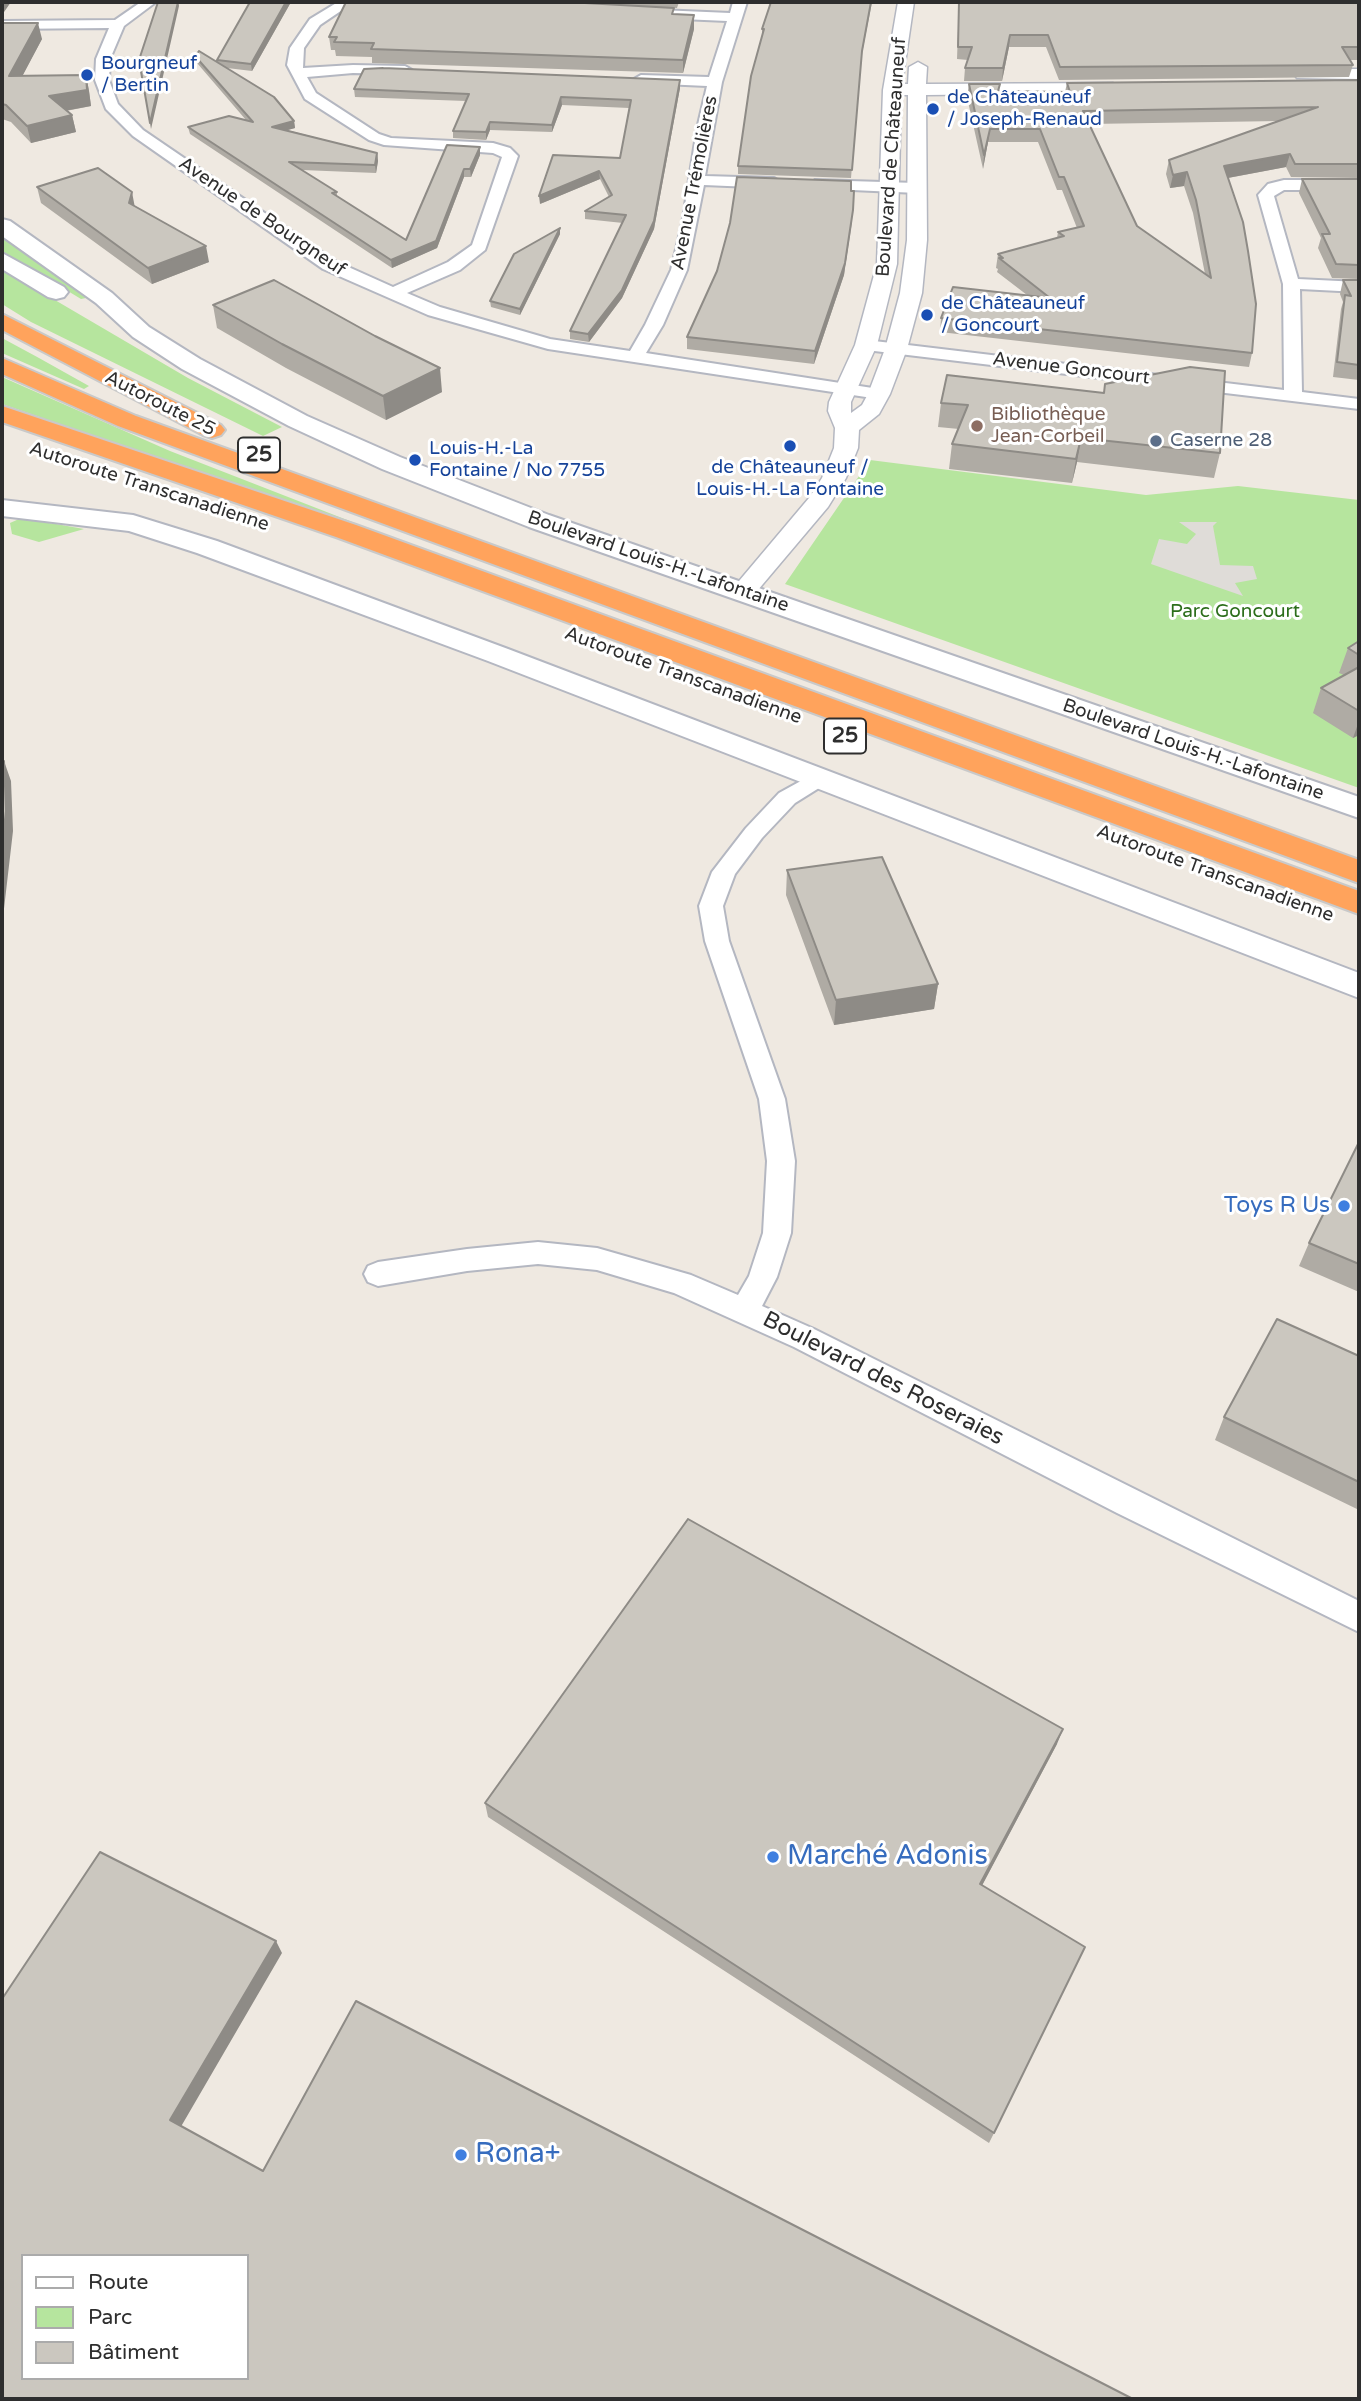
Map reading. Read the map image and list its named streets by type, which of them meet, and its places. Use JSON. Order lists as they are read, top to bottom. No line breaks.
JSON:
{"streets":{"highway":["Autoroute 25","25","Autoroute Transcanadienne"],"main road":["Boulevard Louis-H.-Lafontaine"],"street":["Boulevard de Châteauneuf","Avenue Trémolières","Avenue de Bourgneuf","Avenue Goncourt","Boulevard des Roseraies"]},"crossings":[["Boulevard de Châteauneuf","Avenue de Bourgneuf"],["Boulevard de Châteauneuf","Avenue Goncourt"],["Boulevard de Châteauneuf","Boulevard Louis-H.-Lafontaine"],["Avenue Trémolières","Avenue de Bourgneuf"],["Autoroute 25","25"]],"parks":["Parc Goncourt"],"places":["Bourgneuf / Bertin","de Châteauneuf / Joseph-Renaud","de Châteauneuf / Goncourt","Bibliothèque Jean-Corbeil","Caserne 28","de Châteauneuf / Louis-H.-La Fontaine","Louis-H.-La Fontaine / No 7755","Toys R Us","Marché Adonis","Rona+"],"legend":["Route","Parc","Bâtiment"]}
